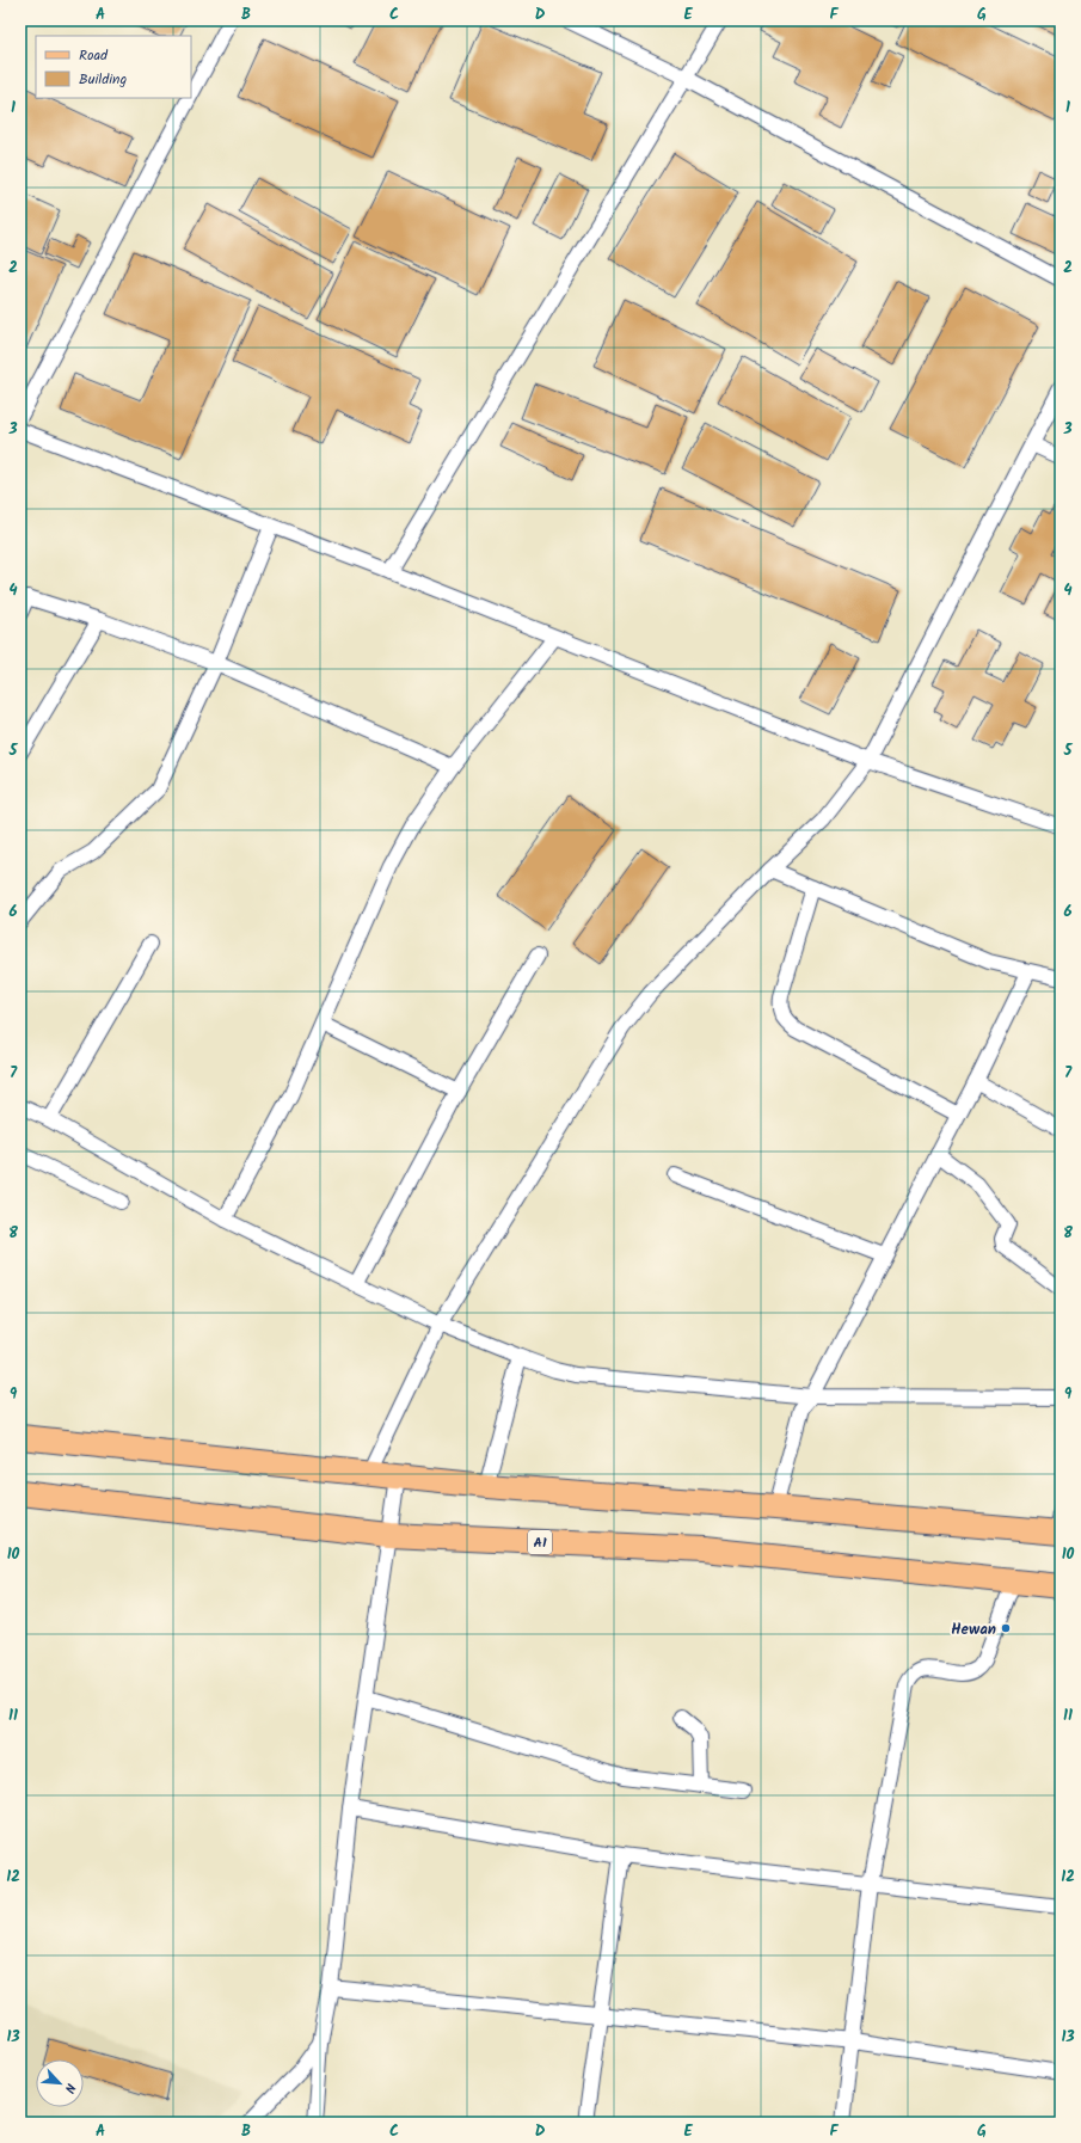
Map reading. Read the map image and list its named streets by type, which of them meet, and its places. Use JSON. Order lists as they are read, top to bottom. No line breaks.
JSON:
{"streets":{"main road":["A1"]},"places":["Hewan"],"legend":["Road","Building"],"north":"bottom right","grid":{"columns":["A","B","C","D","E","F","G"],"rows":["1","2","3","4","5","6","7","8","9","10","11","12","13"]}}
